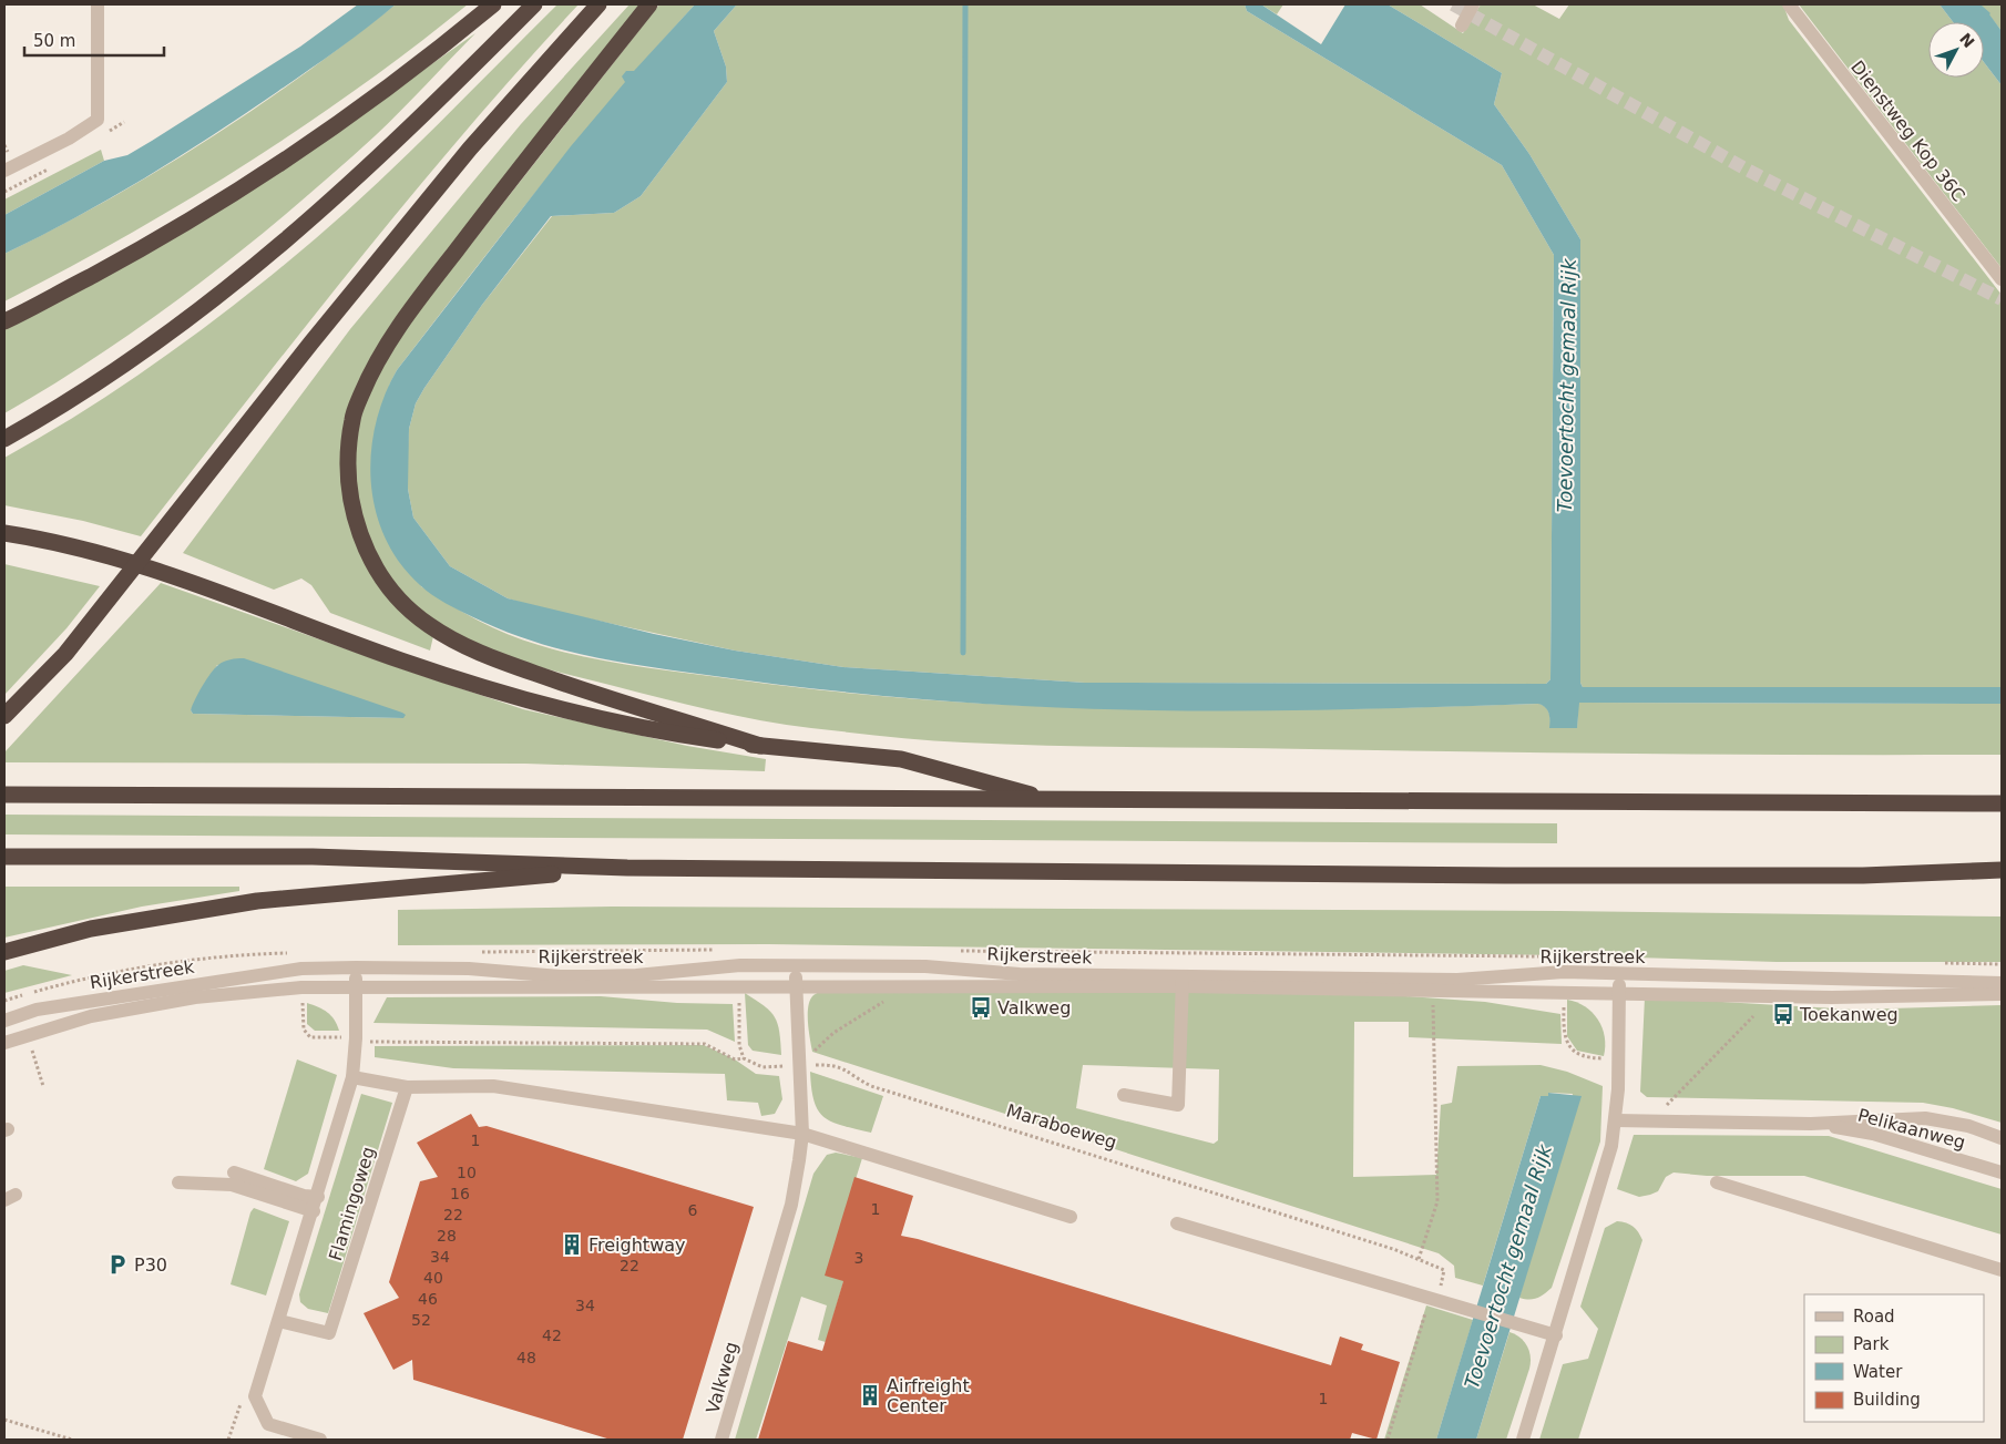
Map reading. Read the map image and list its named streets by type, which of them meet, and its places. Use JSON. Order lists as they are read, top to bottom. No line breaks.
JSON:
{"streets":{"street":["Dienstweg Kop 36C","Rijkerstreek","Pelikaanweg","Flamingoweg","Valkweg"],"path":["Maraboeweg"]},"crossings":[["Rijkerstreek","Flamingoweg"],["Rijkerstreek","Valkweg"],["Maraboeweg","Flamingoweg"],["Maraboeweg","Valkweg"]],"water":["Toevoertocht gemaal Rijk"],"places":{"bus stop":["Valkweg","Toekanweg"],"building":["Freightway","Airfreight Center"],"parking":["P30"]},"house_numbers":["1","10","16","1","6","22","28","34","3","22","40","46","34","52","42","48","1"],"legend":["Road","Park","Water","Building"],"scale_bar":"50 m","north":"top right"}
